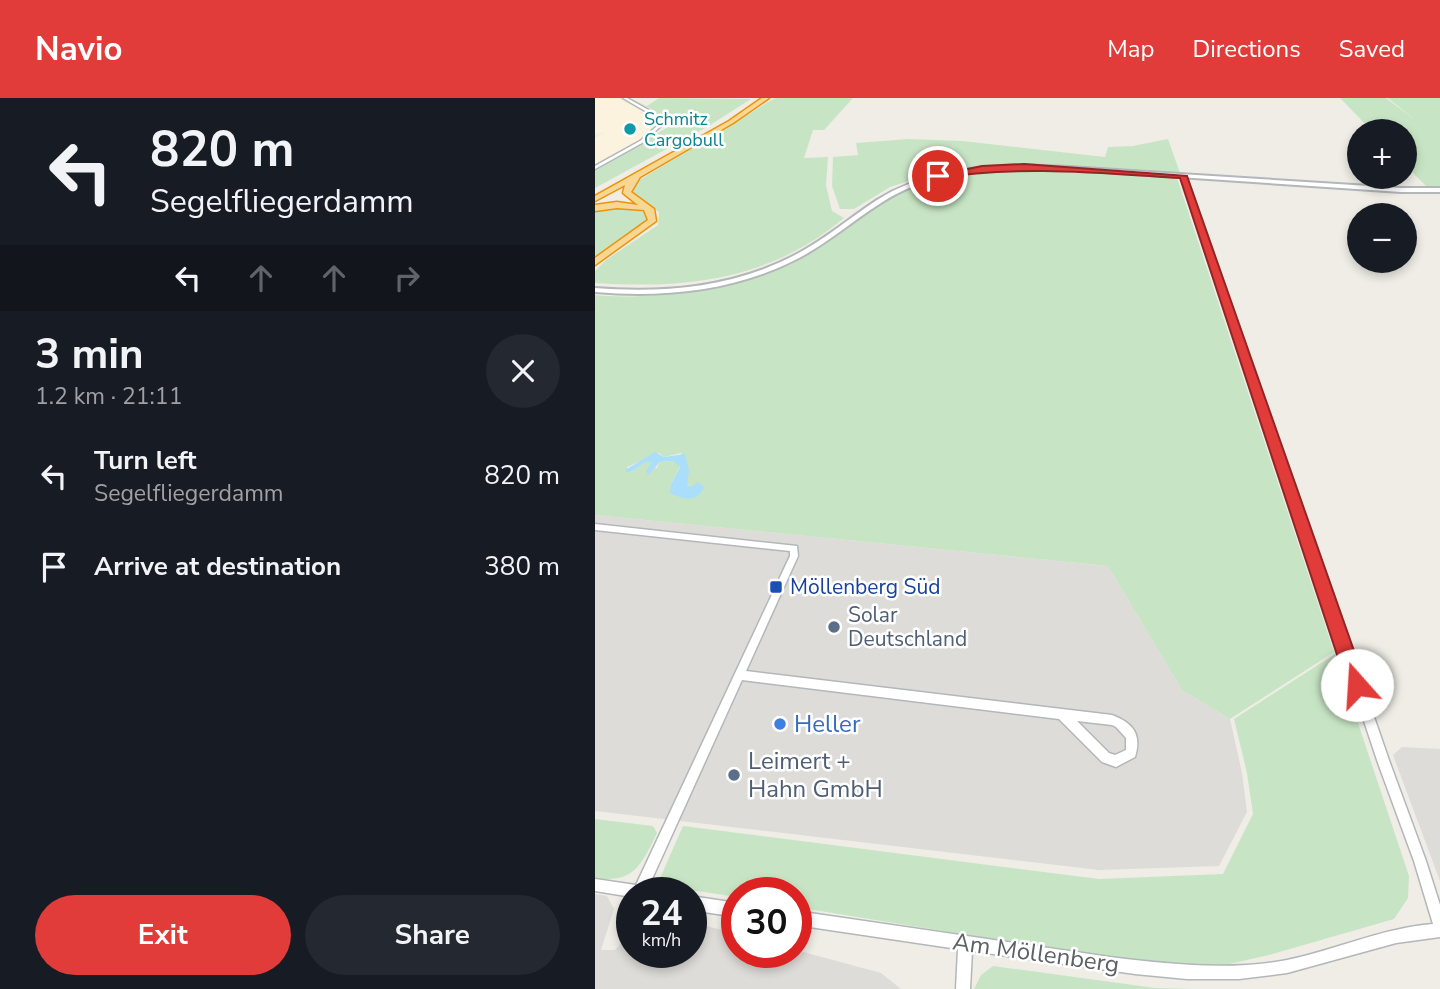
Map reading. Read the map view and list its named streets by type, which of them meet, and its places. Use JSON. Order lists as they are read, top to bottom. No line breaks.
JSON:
{"streets":{"street":["Am Möllenberg"]},"places":{"other":["Schmitz Cargobull","Solar Deutschland","Heller","Leimert + Hahn GmbH"],"transit":["Möllenberg Süd"]},"page":{"header":"Navio","nav":["Map","Directions","Saved"],"turn":["820 m","Segelfliegerdamm"],"map_buttons":["+","−"],"heading":["3 min","1.2 km · 21:11"],"list":[{"name":"Turn left","note":"Segelfliegerdamm","value":"820 m"},{"name":"Arrive at destination","value":"380 m"}],"speed":"24 km/h","limit":"30","buttons":["Exit","Share"]}}
